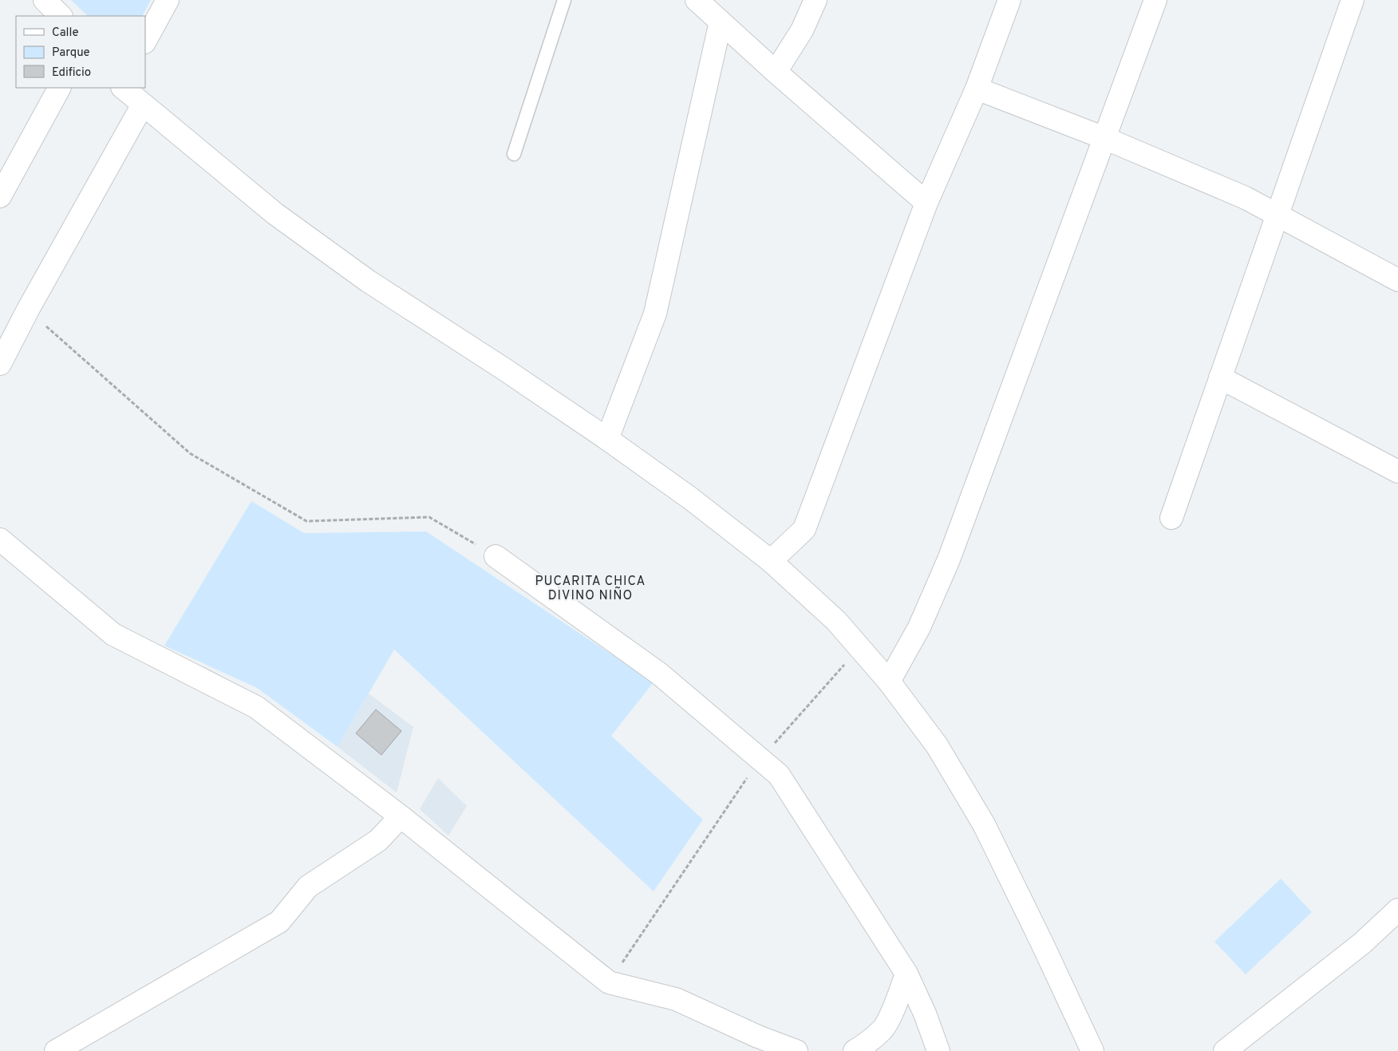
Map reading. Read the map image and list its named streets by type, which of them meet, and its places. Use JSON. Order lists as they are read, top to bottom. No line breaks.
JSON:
{"districts":["PUCARITA CHICA DIVINO NIÑO"],"legend":["Calle","Parque","Edificio"]}
